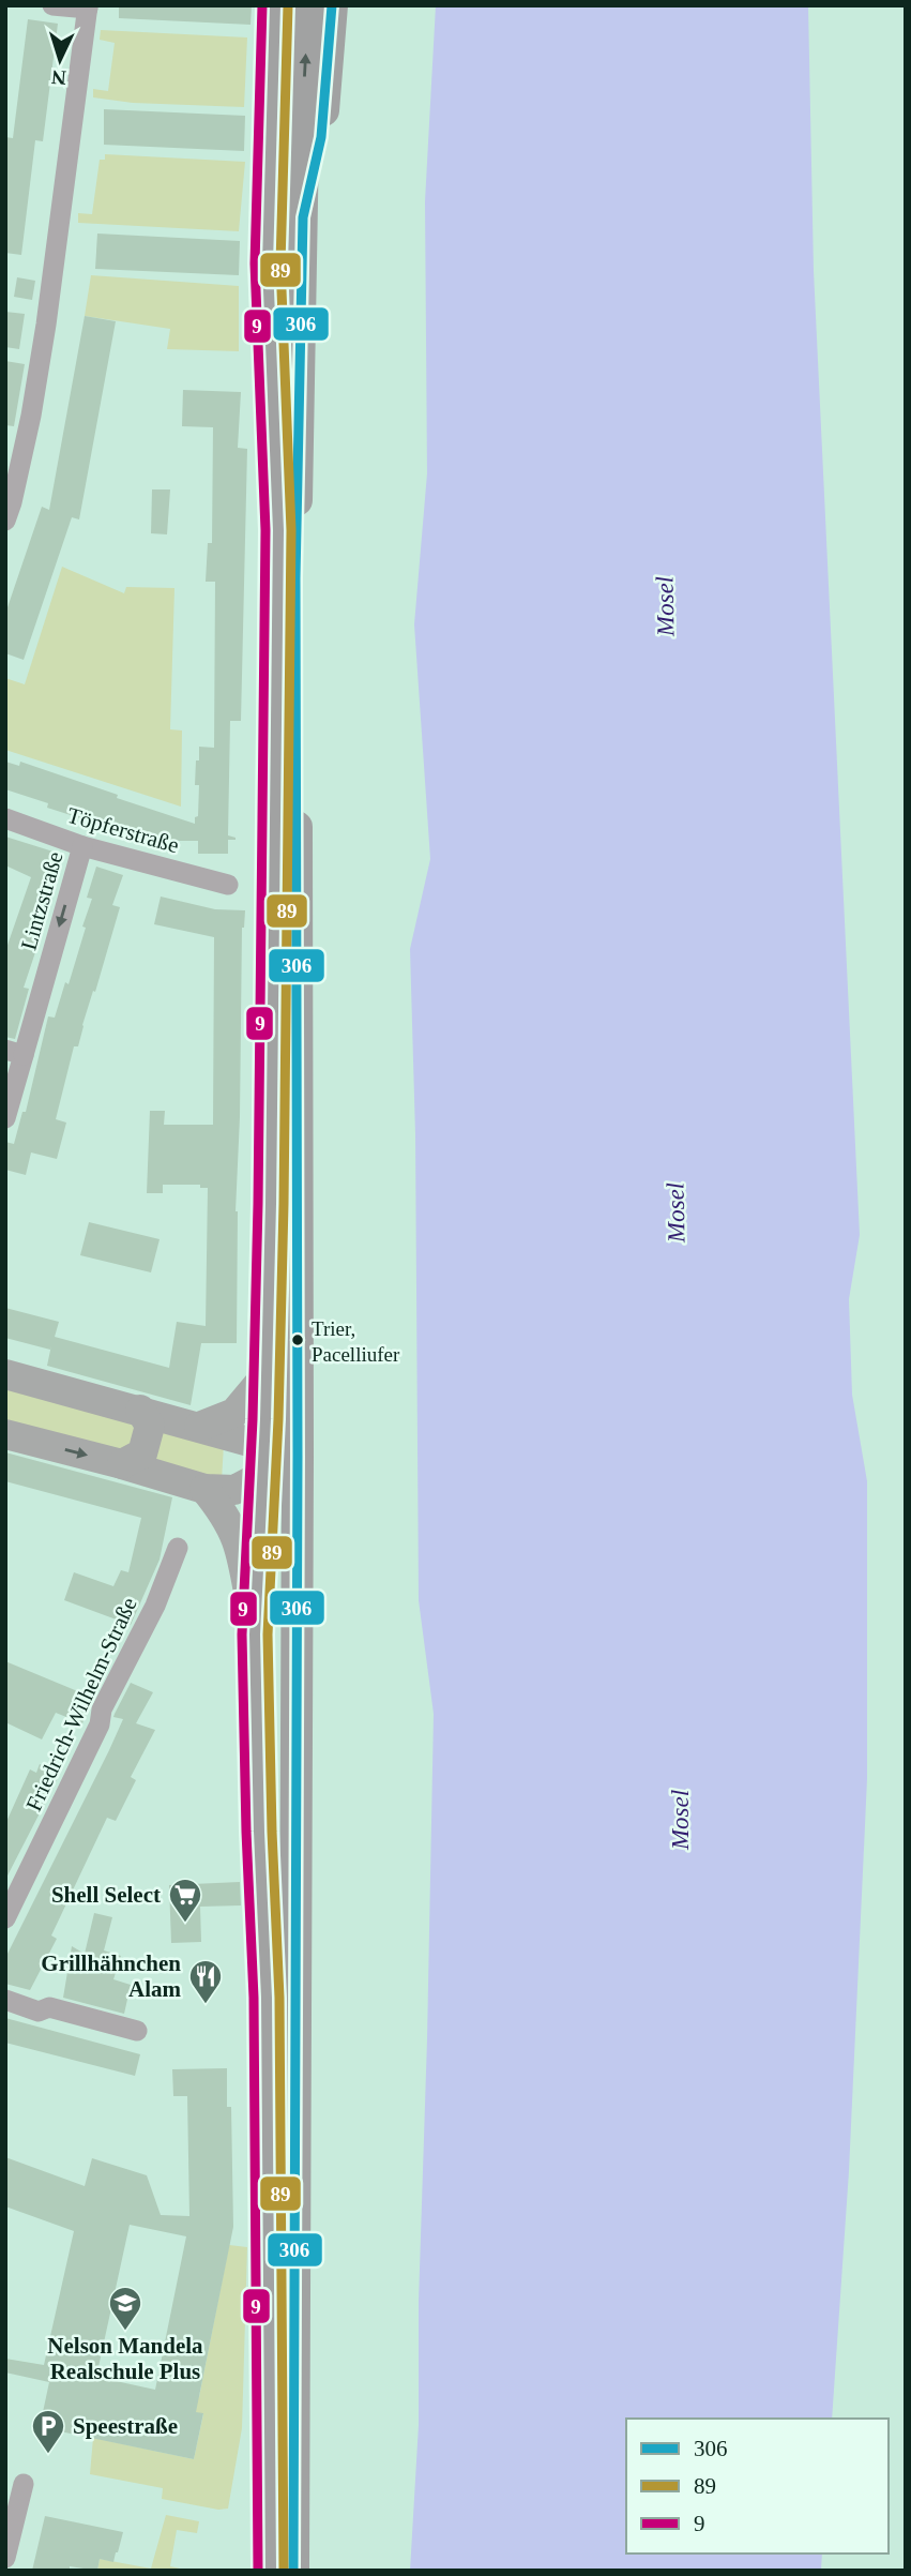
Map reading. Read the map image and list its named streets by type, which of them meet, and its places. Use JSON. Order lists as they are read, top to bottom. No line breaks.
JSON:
{"streets":{"street":["Töpferstraße","Lintzstraße","Friedrich-Wilhelm-Straße"]},"crossings":[["Töpferstraße","Lintzstraße"]],"one_way":["Lintzstraße"],"water":["Mosel"],"places":{"other":["Trier, Pacelliufer"],"supermarket":["Shell Select"],"restaurant":["Grillhähnchen Alam"],"school or university":["Nelson Mandela Realschule Plus"],"parking":["Speestraße"]},"lines":["transit line 306","transit line 89","transit line 9"],"legend":["306","89","9"],"north":"bottom"}
